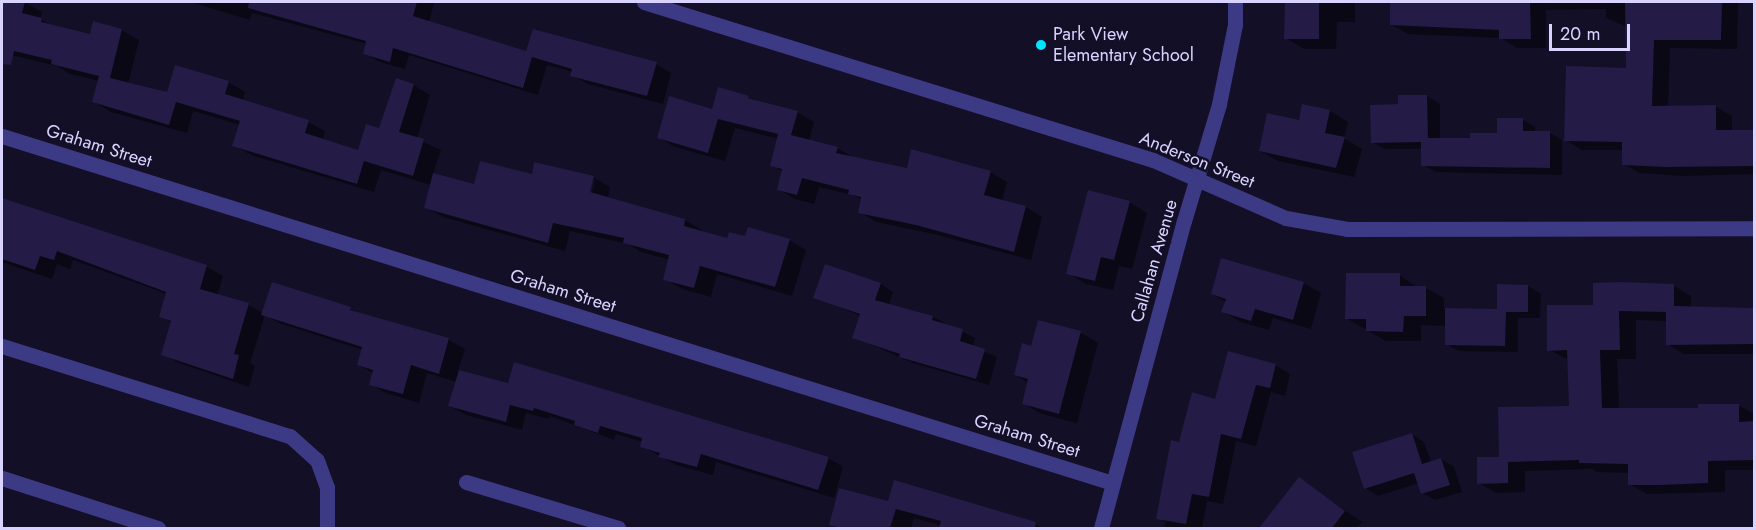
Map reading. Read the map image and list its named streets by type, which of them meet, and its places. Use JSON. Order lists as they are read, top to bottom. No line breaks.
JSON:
{"streets":{"street":["Graham Street","Anderson Street","Callahan Avenue"]},"crossings":[["Graham Street","Callahan Avenue"],["Anderson Street","Callahan Avenue"]],"places":["Park View Elementary School"],"scale_bar":"20 m"}
